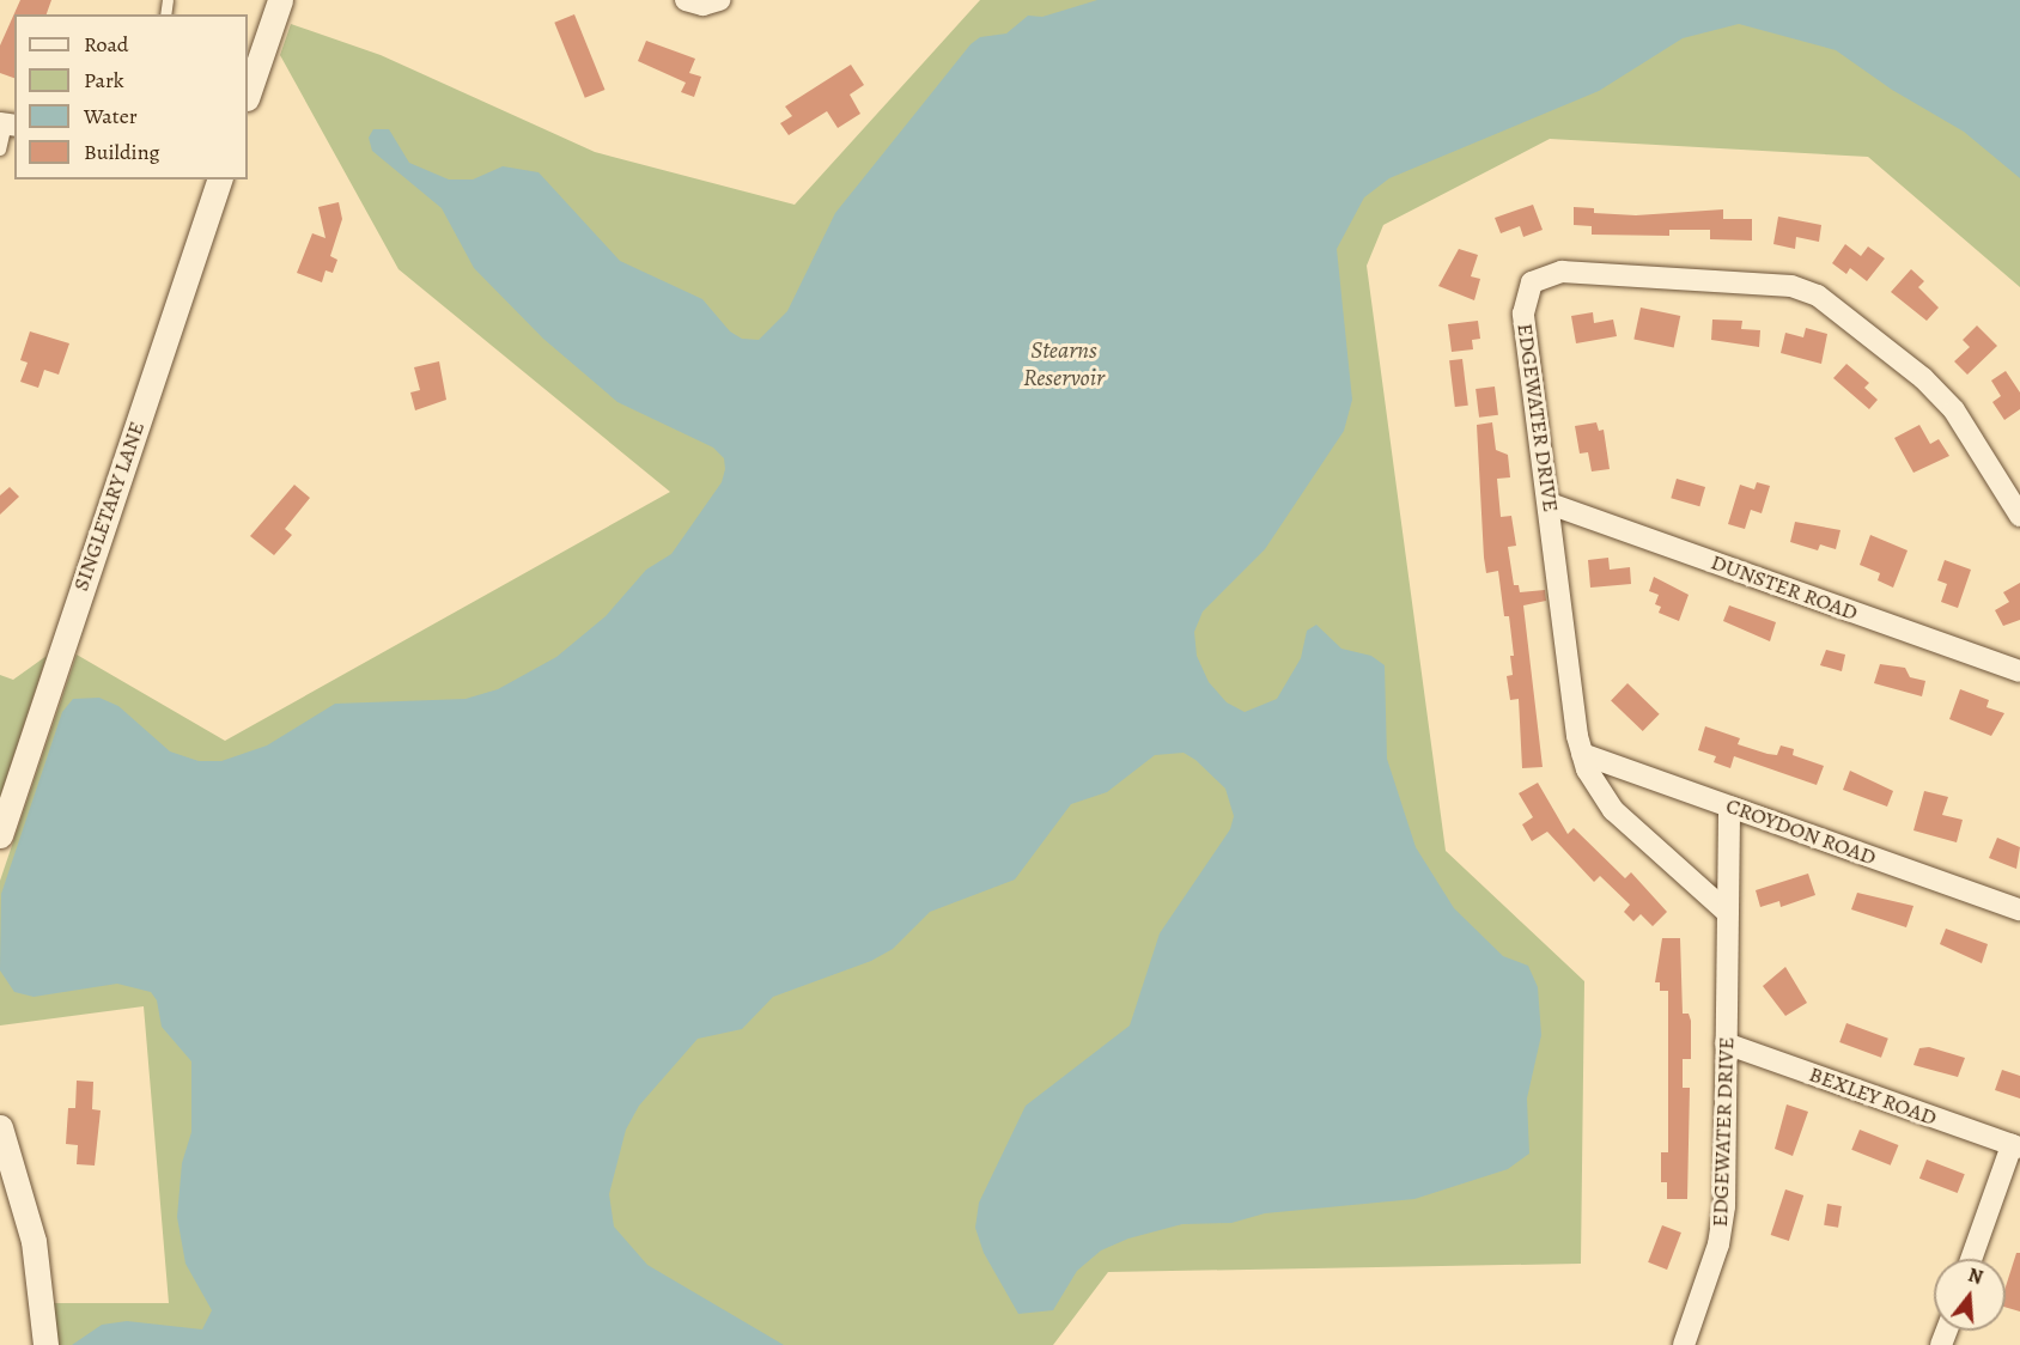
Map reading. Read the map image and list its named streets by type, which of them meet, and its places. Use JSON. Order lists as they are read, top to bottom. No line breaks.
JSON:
{"streets":{"street":["EDGEWATER DRIVE","SINGLETARY LANE","DUNSTER ROAD","CROYDON ROAD","BEXLEY ROAD"]},"crossings":[["EDGEWATER DRIVE","DUNSTER ROAD"],["EDGEWATER DRIVE","CROYDON ROAD"],["EDGEWATER DRIVE","BEXLEY ROAD"]],"water":["Stearns Reservoir"],"legend":["Road","Park","Water","Building"],"north":"top"}
